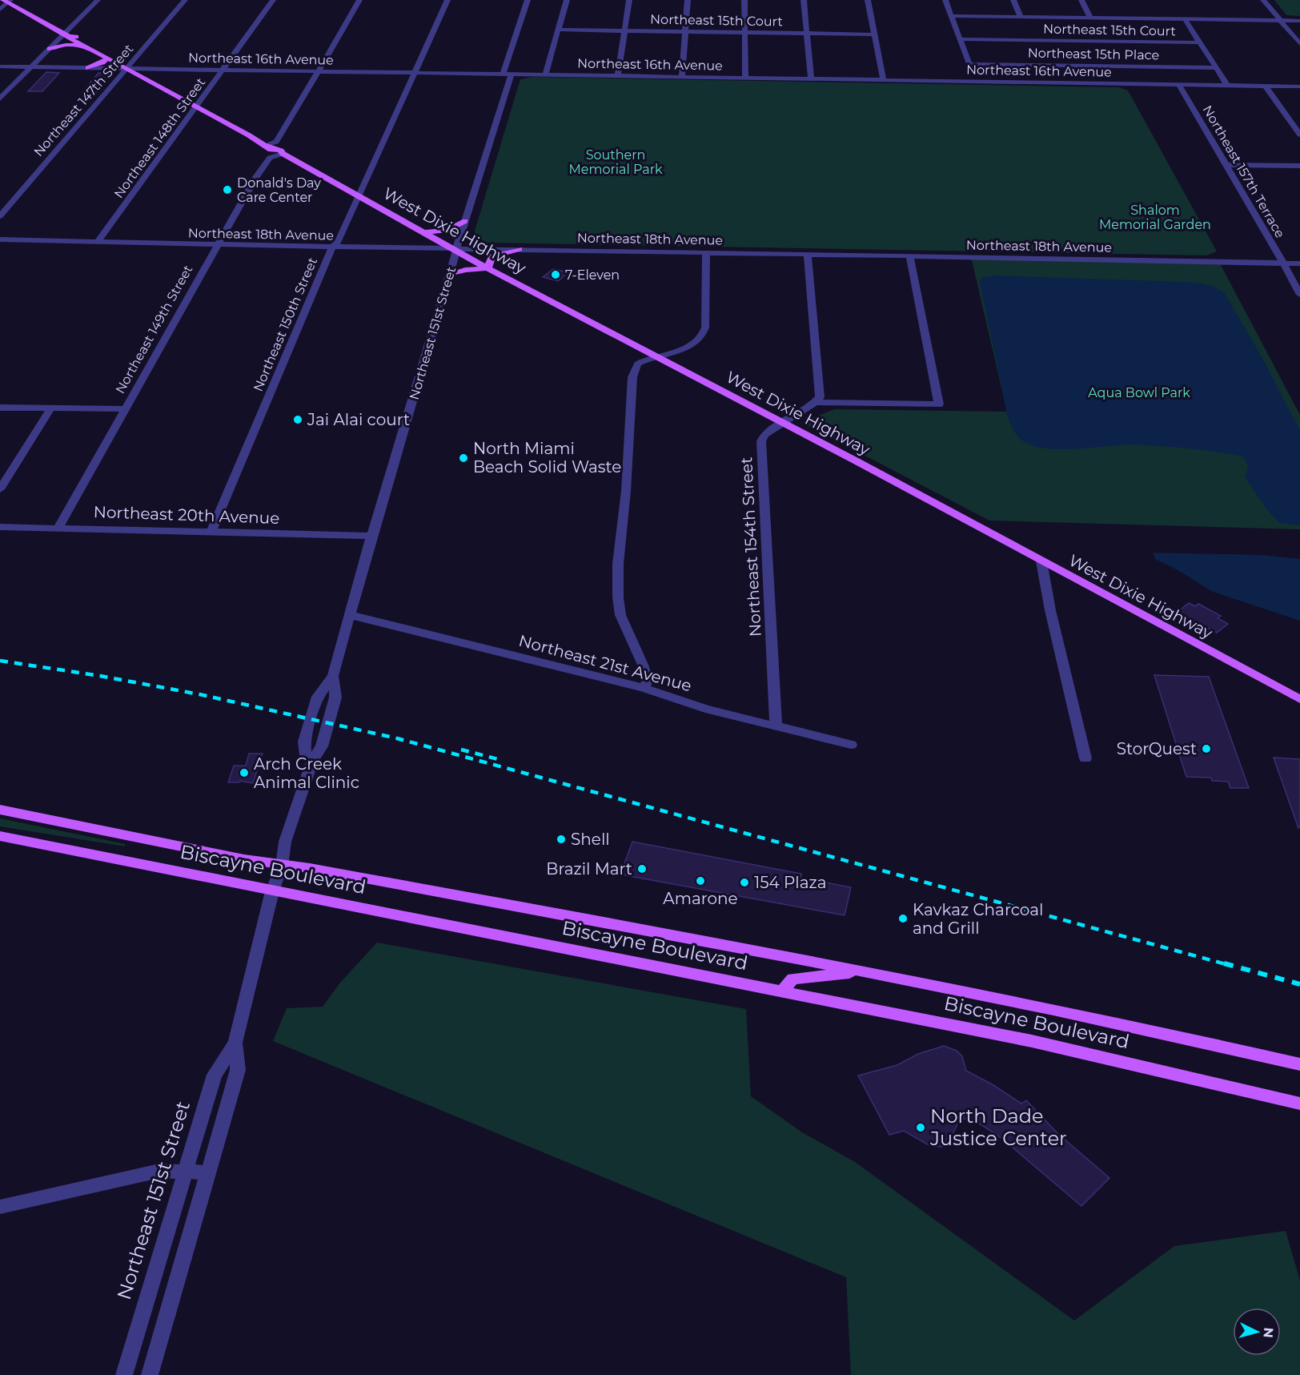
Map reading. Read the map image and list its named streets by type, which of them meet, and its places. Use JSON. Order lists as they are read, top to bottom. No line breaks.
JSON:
{"streets":{"main road":["West Dixie Highway","Biscayne Boulevard"],"street":["Northeast 15th Court","Northeast 15th Place","Northeast 16th Avenue","Northeast 147th Street","Northeast 148th Street","Northeast 157th Terrace","Northeast 18th Avenue","Northeast 150th Street","Northeast 149th Street","Northeast 151st Street","Northeast 20th Avenue","Northeast 154th Street","Northeast 21st Avenue"]},"crossings":[["Northeast 15th Court","Northeast 15th Place"],["Northeast 16th Avenue","Northeast 147th Street"],["Northeast 16th Avenue","Northeast 148th Street"],["Northeast 16th Avenue","Northeast 157th Terrace"],["Northeast 16th Avenue","West Dixie Highway"],["Northeast 16th Avenue","Northeast 150th Street"],["Northeast 16th Avenue","Northeast 151st Street"],["Northeast 147th Street","West Dixie Highway"],["Northeast 148th Street","West Dixie Highway"],["Northeast 148th Street","Northeast 18th Avenue"],["Northeast 157th Terrace","Northeast 18th Avenue"],["West Dixie Highway","Northeast 18th Avenue"],["West Dixie Highway","Northeast 150th Street"],["West Dixie Highway","Northeast 149th Street"],["West Dixie Highway","Northeast 151st Street"],["West Dixie Highway","Northeast 154th Street"],["Northeast 18th Avenue","Northeast 150th Street"],["Northeast 18th Avenue","Northeast 149th Street"],["Northeast 18th Avenue","Northeast 151st Street"],["Northeast 150th Street","Northeast 20th Avenue"],["Northeast 149th Street","Northeast 20th Avenue"],["Northeast 151st Street","Northeast 20th Avenue"],["Northeast 151st Street","Northeast 21st Avenue"],["Northeast 151st Street","Biscayne Boulevard"],["Northeast 154th Street","Northeast 21st Avenue"]],"parks":["Southern Memorial Park","Shalom Memorial Garden","Aqua Bowl Park"],"places":["Donald's Day Care Center","7-Eleven","Jai Alai court","North Miami Beach Solid Waste","StorQuest","Arch Creek Animal Clinic","Shell","Brazil Mart","Amarone","154 Plaza","Kavkaz Charcoal and Grill","North Dade Justice Center"],"north":"right"}
